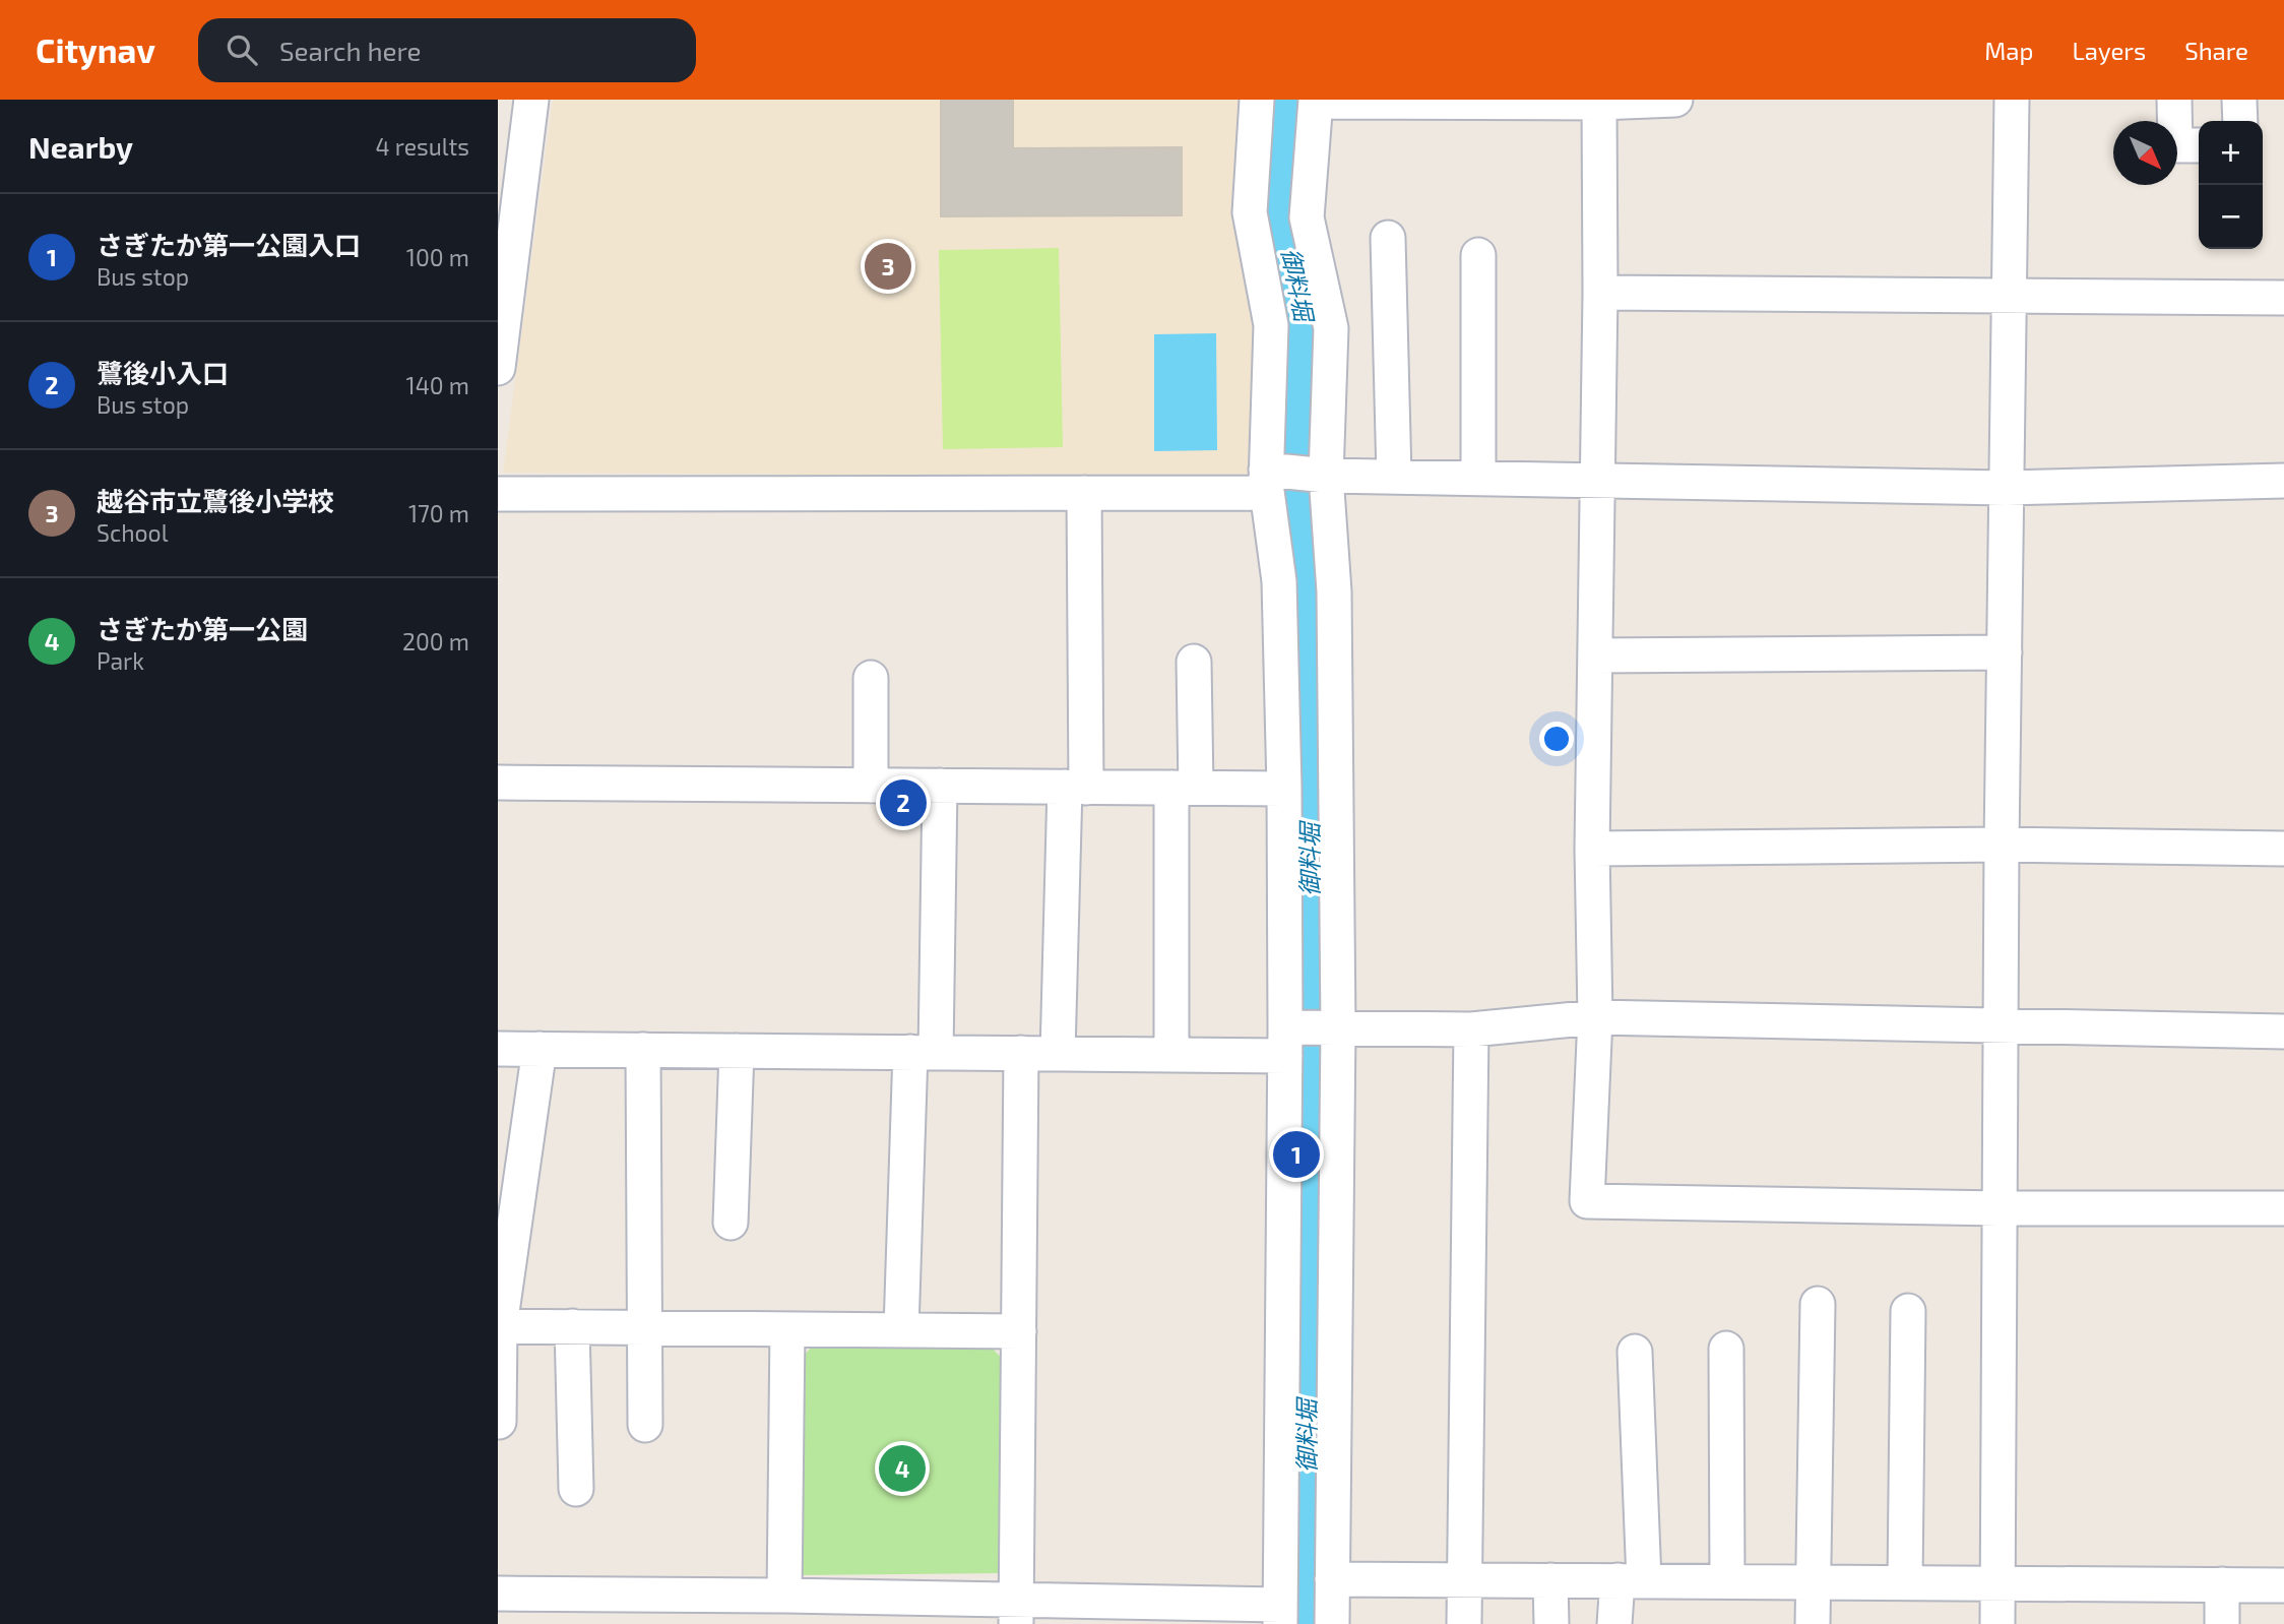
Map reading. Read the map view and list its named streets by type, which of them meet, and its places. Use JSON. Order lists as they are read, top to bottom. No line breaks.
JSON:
{"water":["御料堀"],"north":"bottom right","page":{"header":"Citynav","search":"Search here","nav":["Map","Layers","Share"],"heading":["Nearby","4 results"],"map_buttons":["+","−"],"list":[{"mark":"1","name":"さぎたか第一公園入口","note":"Bus stop","value":"100 m"},{"mark":"2","name":"鷺後小入口","note":"Bus stop","value":"140 m"},{"mark":"3","name":"越谷市立鷺後小学校","note":"School","value":"170 m"},{"mark":"4","name":"さぎたか第一公園","note":"Park","value":"200 m"}],"pins":["3","2","1","4"]}}
